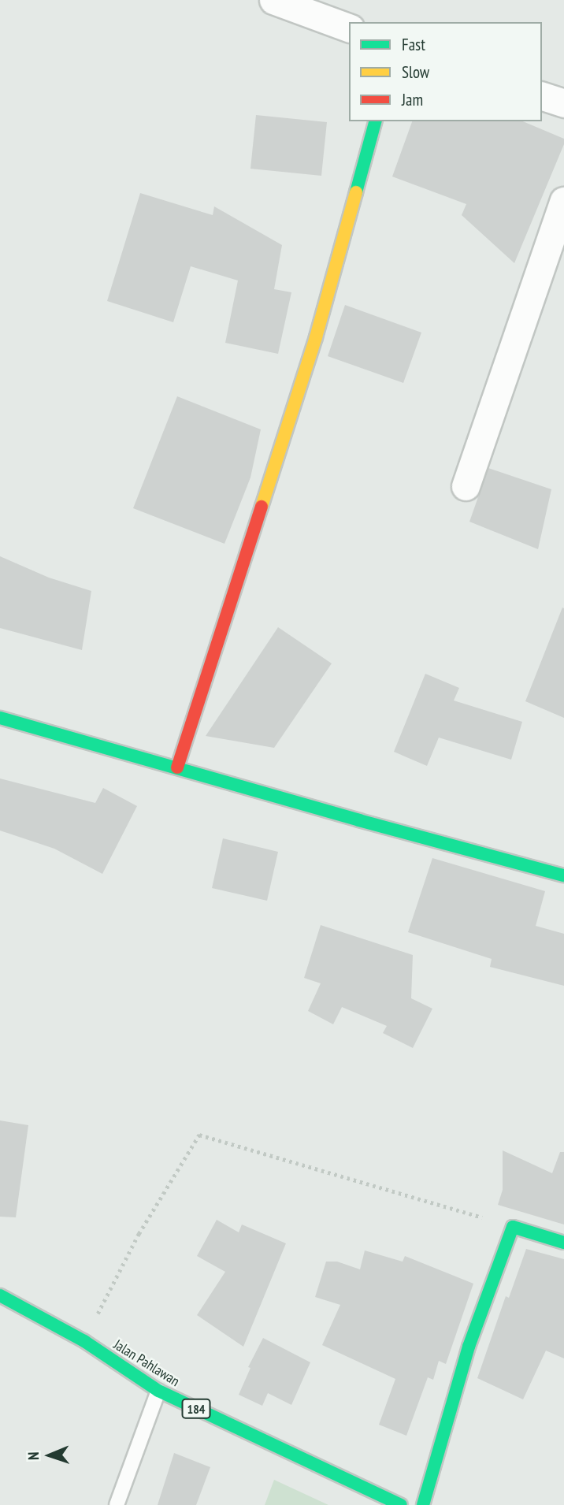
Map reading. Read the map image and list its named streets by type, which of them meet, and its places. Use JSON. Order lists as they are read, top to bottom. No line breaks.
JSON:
{"streets":{"street":["Jalan Pahlawan","184"]},"legend":["Fast","Slow","Jam"],"north":"left"}
